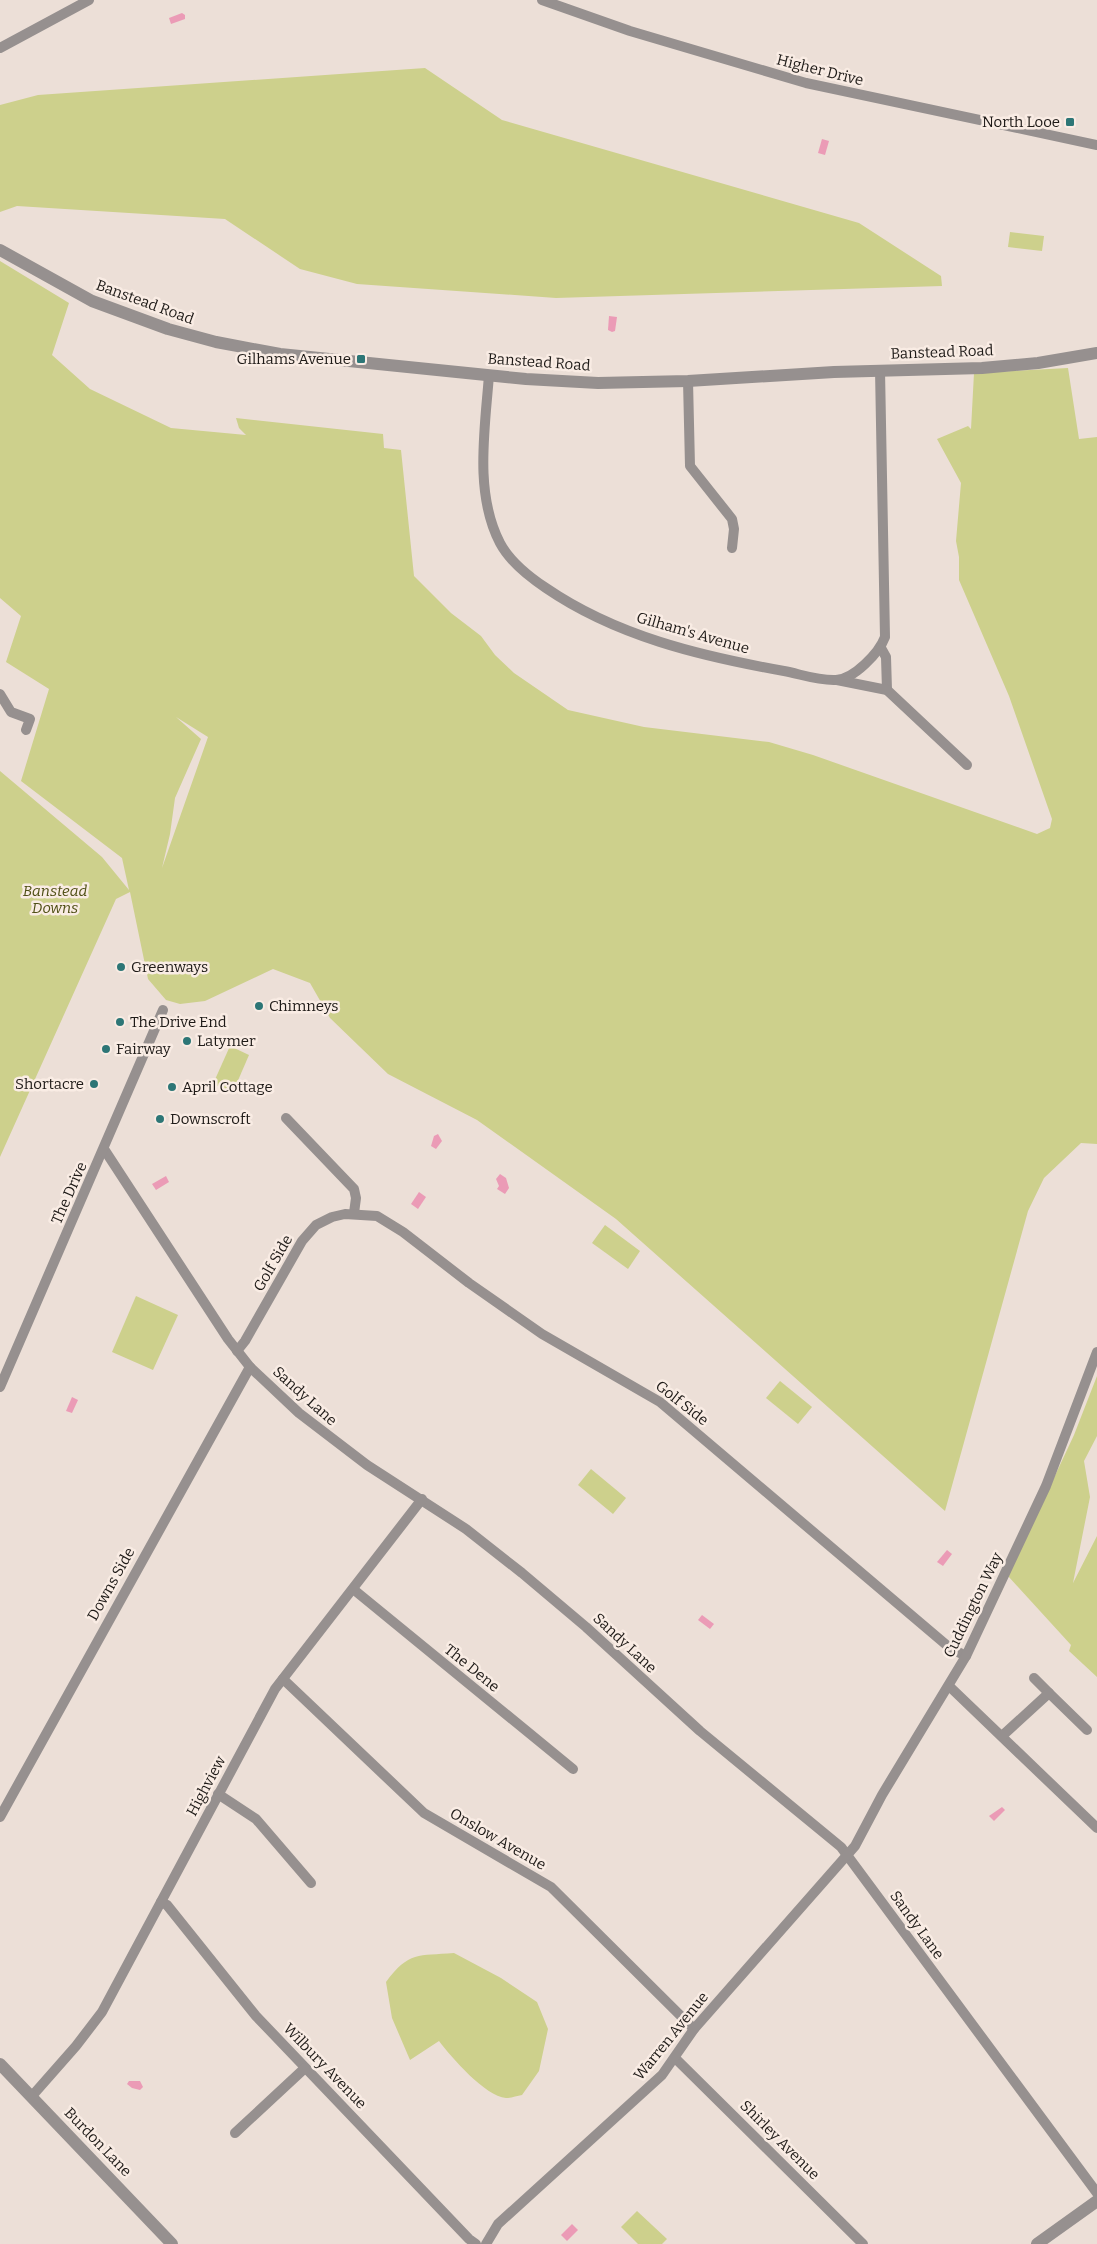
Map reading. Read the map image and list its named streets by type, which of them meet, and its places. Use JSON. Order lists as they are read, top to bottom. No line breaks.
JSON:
{"streets":{"street":["Higher Drive","Banstead Road","Gilham's Avenue","The Drive","Golf Side","Sandy Lane","Downs Side","Cuddington Way","The Dene","Highview","Onslow Avenue","Warren Avenue","Wilbury Avenue","Shirley Avenue","Burdon Lane"]},"crossings":[["Banstead Road","Gilham's Avenue"],["The Drive","Sandy Lane"],["Golf Side","Sandy Lane"],["Golf Side","Cuddington Way"],["Sandy Lane","Downs Side"],["Sandy Lane","Cuddington Way"],["Sandy Lane","Highview"],["Sandy Lane","Warren Avenue"],["Cuddington Way","Warren Avenue"],["The Dene","Highview"],["Highview","Onslow Avenue"],["Highview","Wilbury Avenue"],["Highview","Burdon Lane"],["Onslow Avenue","Warren Avenue"],["Warren Avenue","Shirley Avenue"]],"parks":["Banstead Downs"],"places":{"transit":["North Looe","Gilhams Avenue"],"other":["Greenways","Chimneys","The Drive End","Latymer","Fairway","Shortacre","April Cottage","Downscroft"]}}
